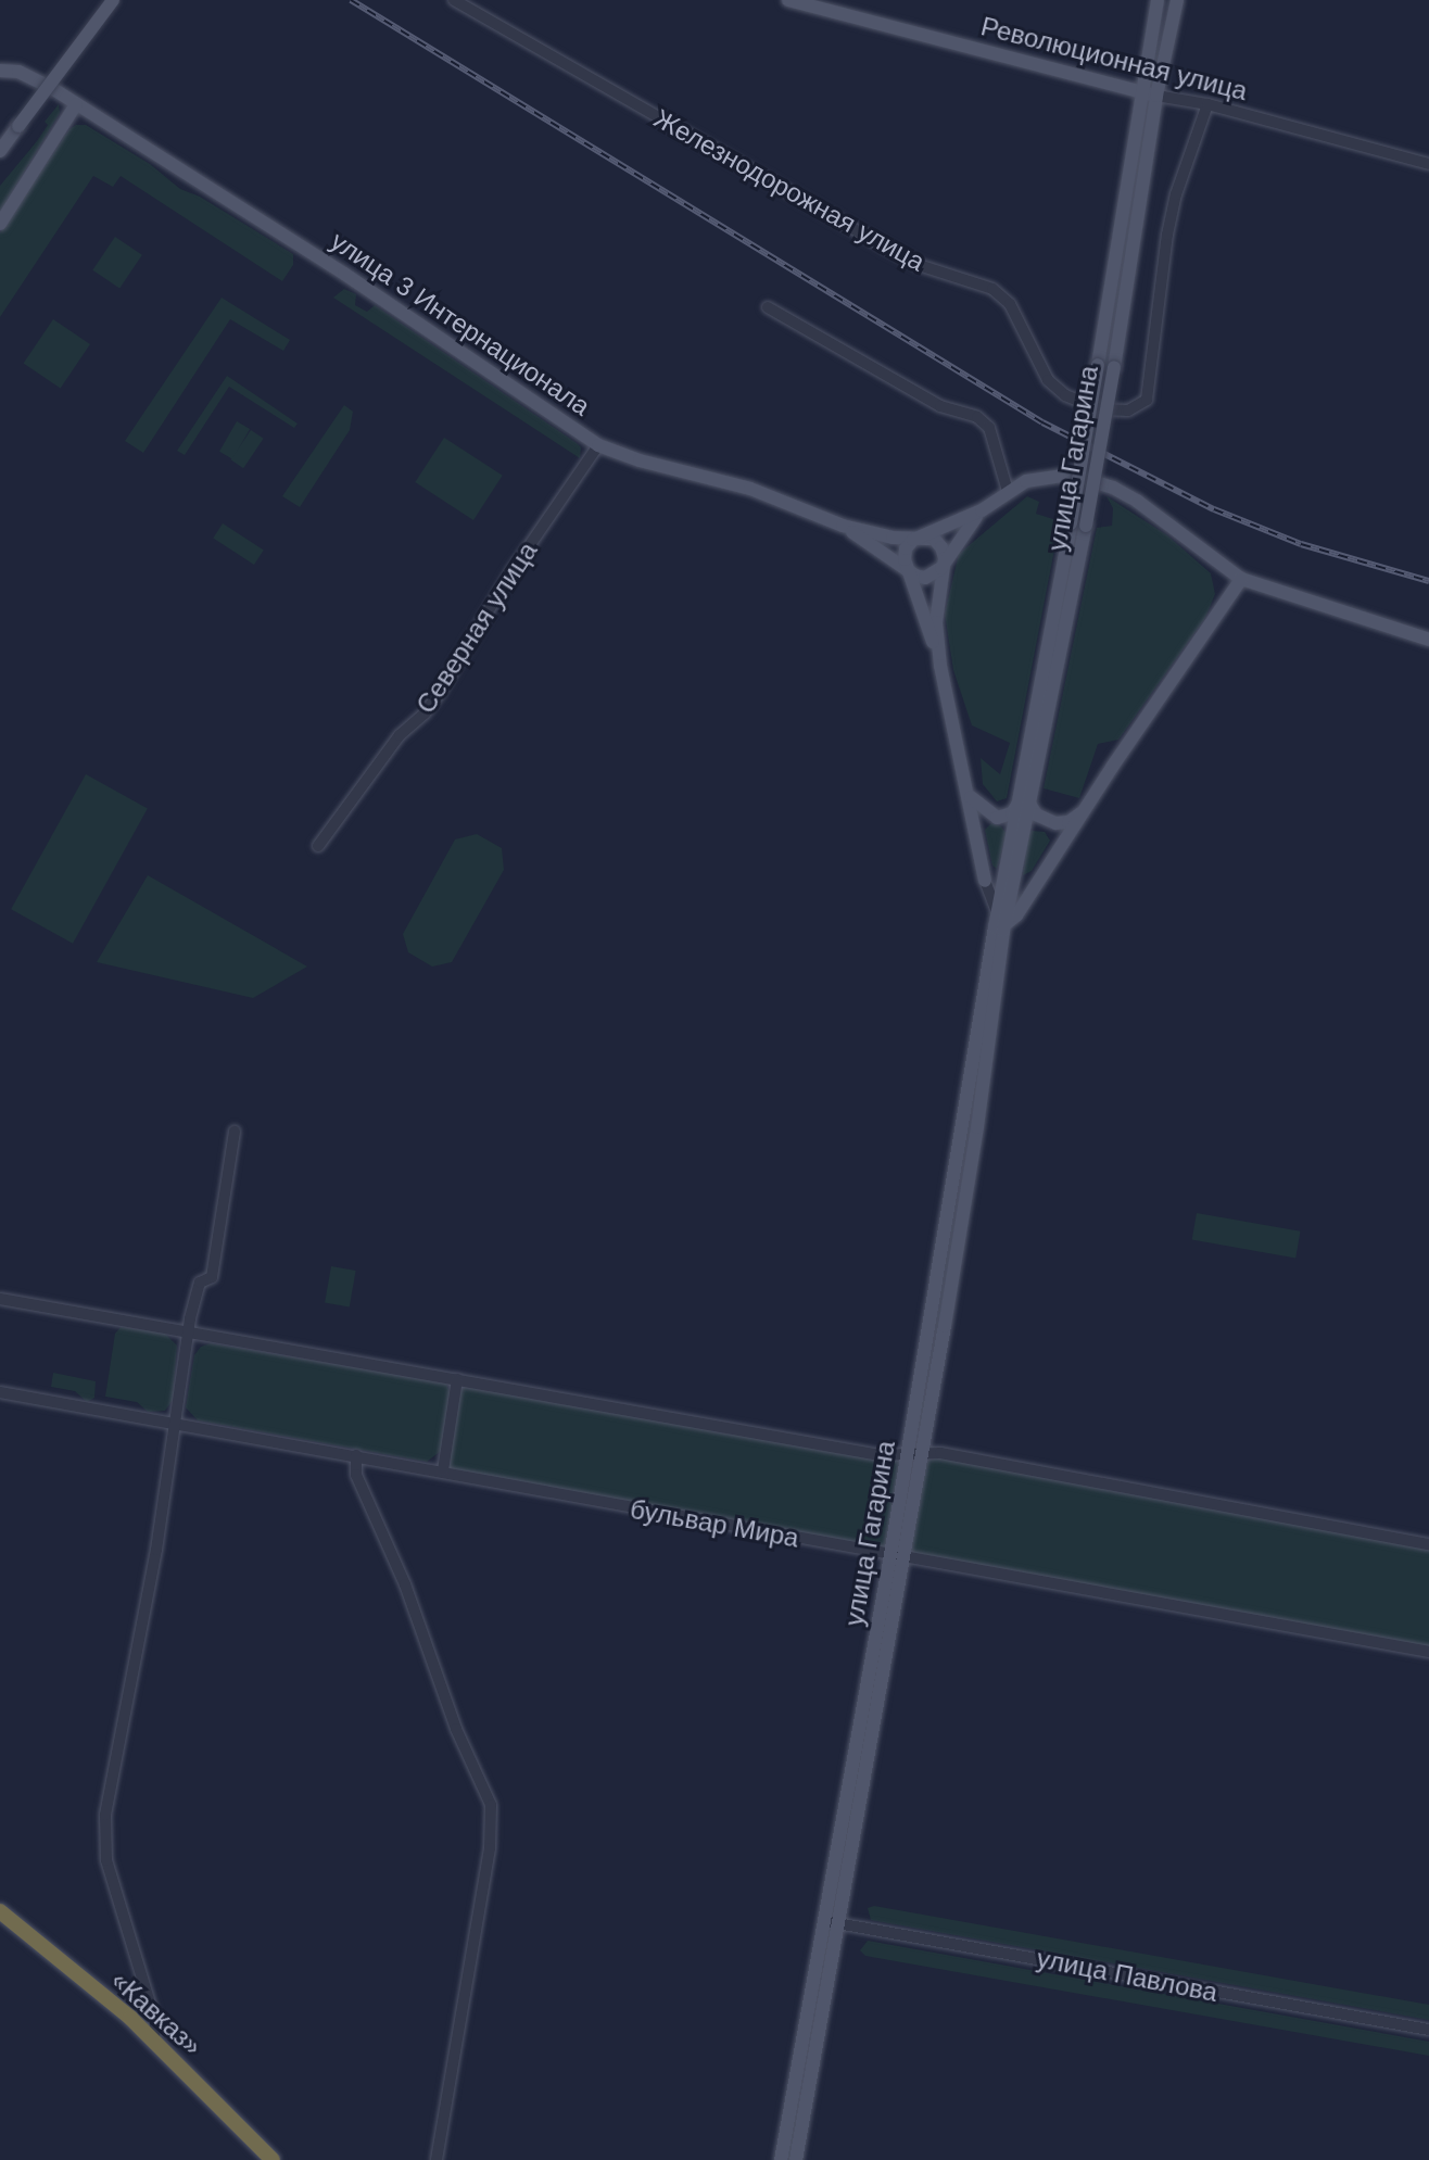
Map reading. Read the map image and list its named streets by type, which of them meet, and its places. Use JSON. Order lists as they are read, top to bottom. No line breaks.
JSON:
{"streets":{"highway":["«Кавказ»"],"main road":["Революционная улица","улица 3 Интернационала","улица Гагарина"],"street":["Железнодорожная улица","Северная улица","бульвар Мира","улица Павлова"]},"crossings":[["Революционная улица","Железнодорожная улица"],["Революционная улица","улица Гагарина"],["улица 3 Интернационала","Северная улица"],["улица Гагарина","бульвар Мира"],["улица Гагарина","улица Павлова"]]}
